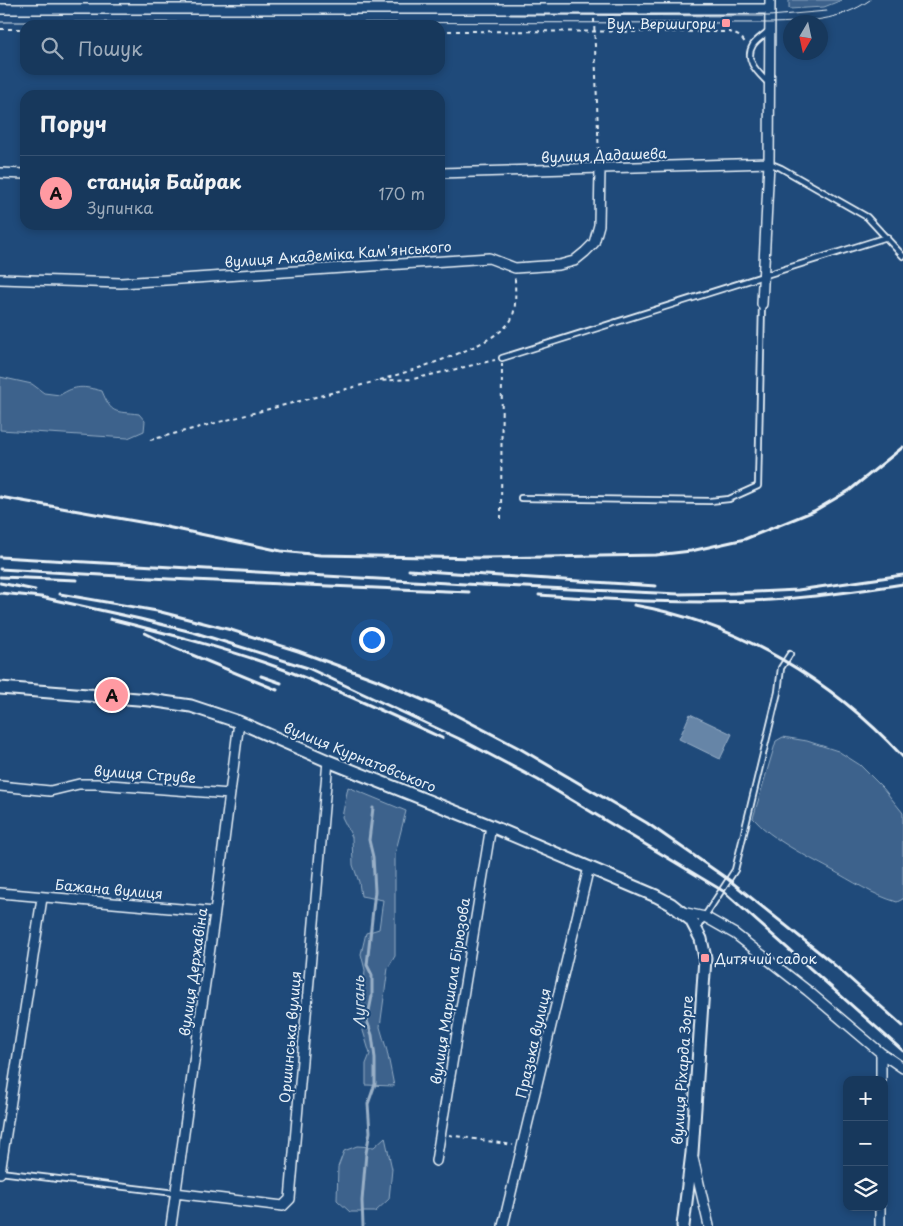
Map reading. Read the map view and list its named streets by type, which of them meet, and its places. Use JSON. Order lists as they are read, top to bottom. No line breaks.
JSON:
{"streets":{"street":["вулиця Дадашева","вулиця Академіка Кам'янського","вулиця Курнатовського","вулиця Струве","Бажана вулиця","вулиця Державіна","вулиця Маршала Бірюзова","Оршинська вулиця","Празька вулиця","вулиця Ріхарда Зорге"]},"crossings":[["вулиця Дадашева","вулиця Академіка Кам'янського"],["вулиця Курнатовського","вулиця Державіна"],["вулиця Курнатовського","вулиця Маршала Бірюзова"],["вулиця Курнатовського","Оршинська вулиця"],["вулиця Курнатовського","Празька вулиця"],["вулиця Курнатовського","вулиця Ріхарда Зорге"],["вулиця Струве","вулиця Державіна"],["Бажана вулиця","вулиця Державіна"],["вулиця Державіна","Оршинська вулиця"]],"water":["Лугань"],"places":{"transit":["Вул. Вершигори","Дитячий садок"]},"north":"bottom","page":{"search":"Пошук","heading":"Поруч","list":[{"mark":"A","name":"станція Байрак","note":"Зупинка","value":"170 m"}],"pins":"A","map_buttons":["+","−"]}}
